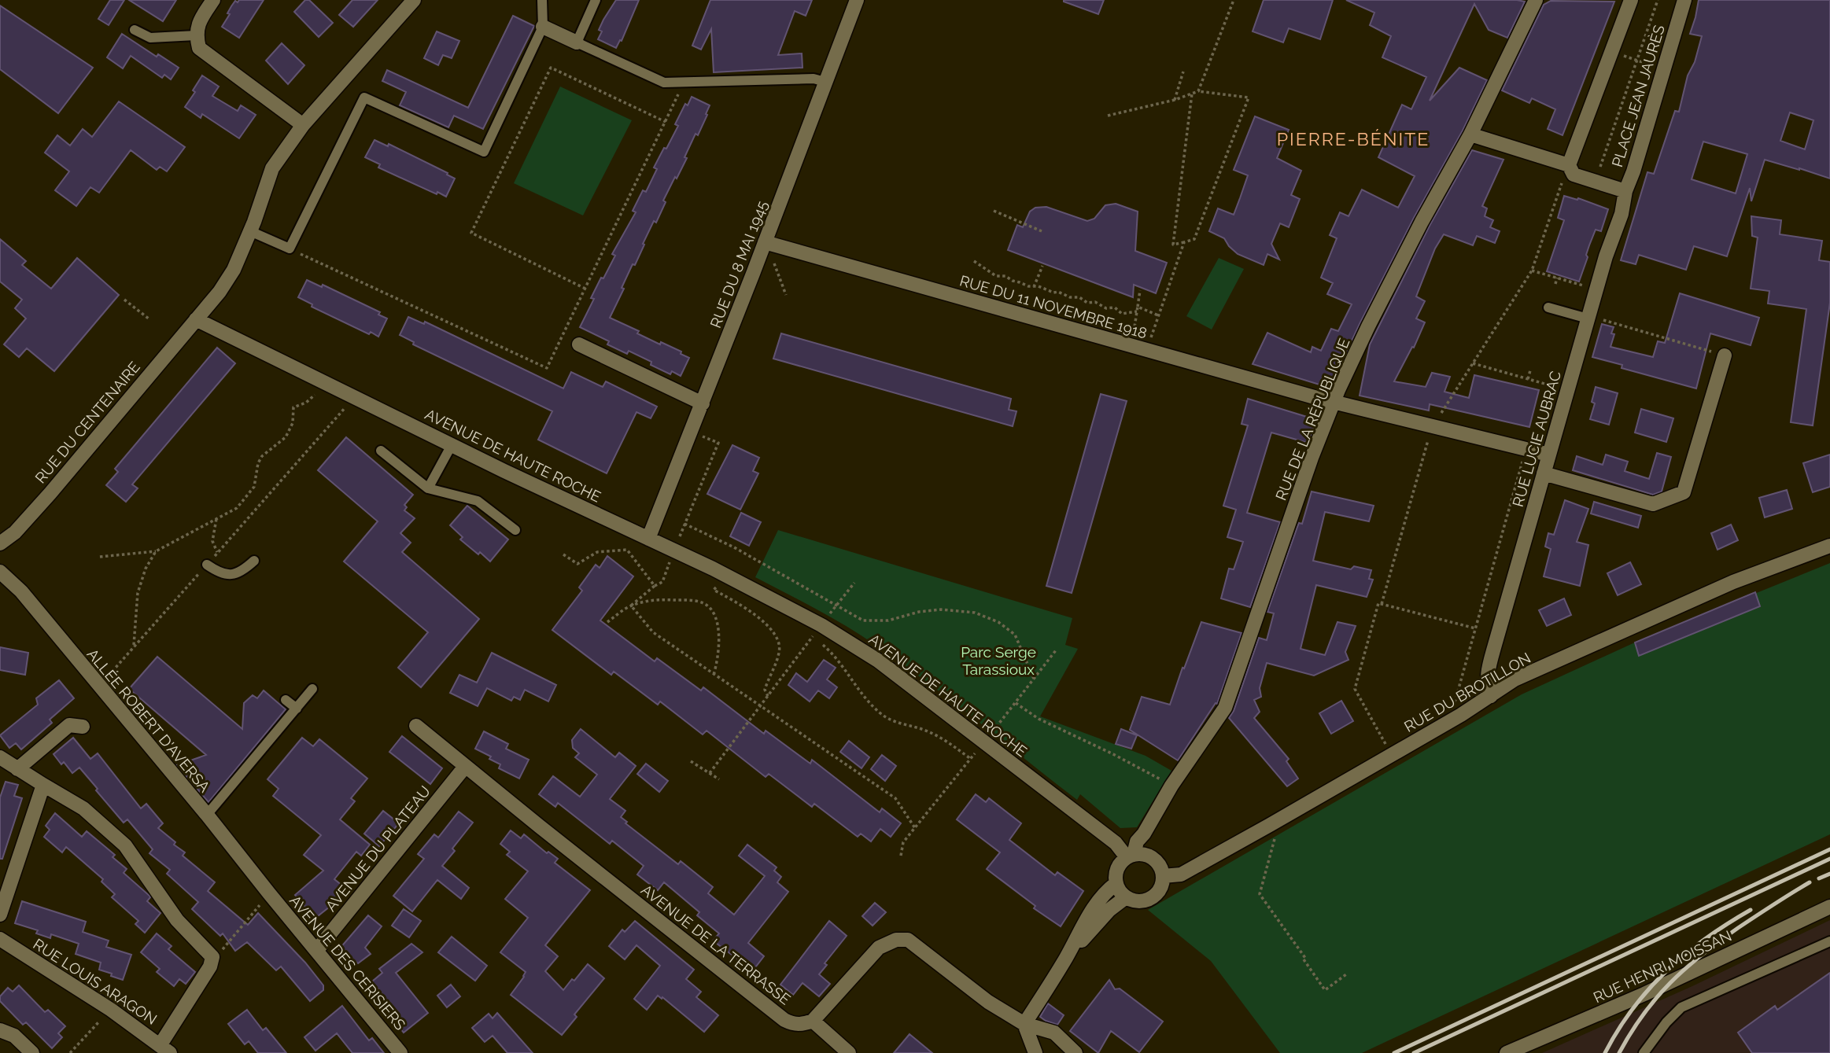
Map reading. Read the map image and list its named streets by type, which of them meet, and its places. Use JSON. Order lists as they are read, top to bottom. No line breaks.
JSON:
{"streets":{"street":["PLACE JEAN JAURÈS","RUE DU 8 MAI 1945","RUE DU 11 NOVEMBRE 1918","RUE DE LA RÉPUBLIQUE","RUE DU CENTENAIRE","RUE LUCIE AUBRAC","AVENUE DE HAUTE ROCHE","RUE DU BROTILLON","ALLÉE ROBERT D'AVERSA","AVENUE DU PLATEAU","AVENUE DE LA TERRASSE","AVENUE DES CERISIERS","RUE HENRI MOISSAN","RUE LOUIS ARAGON"]},"crossings":[["PLACE JEAN JAURÈS","RUE DE LA RÉPUBLIQUE"],["PLACE JEAN JAURÈS","RUE LUCIE AUBRAC"],["RUE DU 8 MAI 1945","RUE DU 11 NOVEMBRE 1918"],["RUE DU 8 MAI 1945","AVENUE DE HAUTE ROCHE"],["RUE DU 11 NOVEMBRE 1918","RUE DE LA RÉPUBLIQUE"],["RUE DU 11 NOVEMBRE 1918","RUE LUCIE AUBRAC"],["RUE DE LA RÉPUBLIQUE","AVENUE DE HAUTE ROCHE"],["RUE DE LA RÉPUBLIQUE","RUE DU BROTILLON"],["RUE DU CENTENAIRE","AVENUE DE HAUTE ROCHE"],["RUE LUCIE AUBRAC","RUE DU BROTILLON"],["AVENUE DE HAUTE ROCHE","RUE DU BROTILLON"],["ALLÉE ROBERT D'AVERSA","AVENUE DES CERISIERS"],["AVENUE DU PLATEAU","AVENUE DE LA TERRASSE"],["AVENUE DU PLATEAU","AVENUE DES CERISIERS"]],"districts":["PIERRE-BÉNITE"],"parks":["Parc Serge Tarassioux"]}
